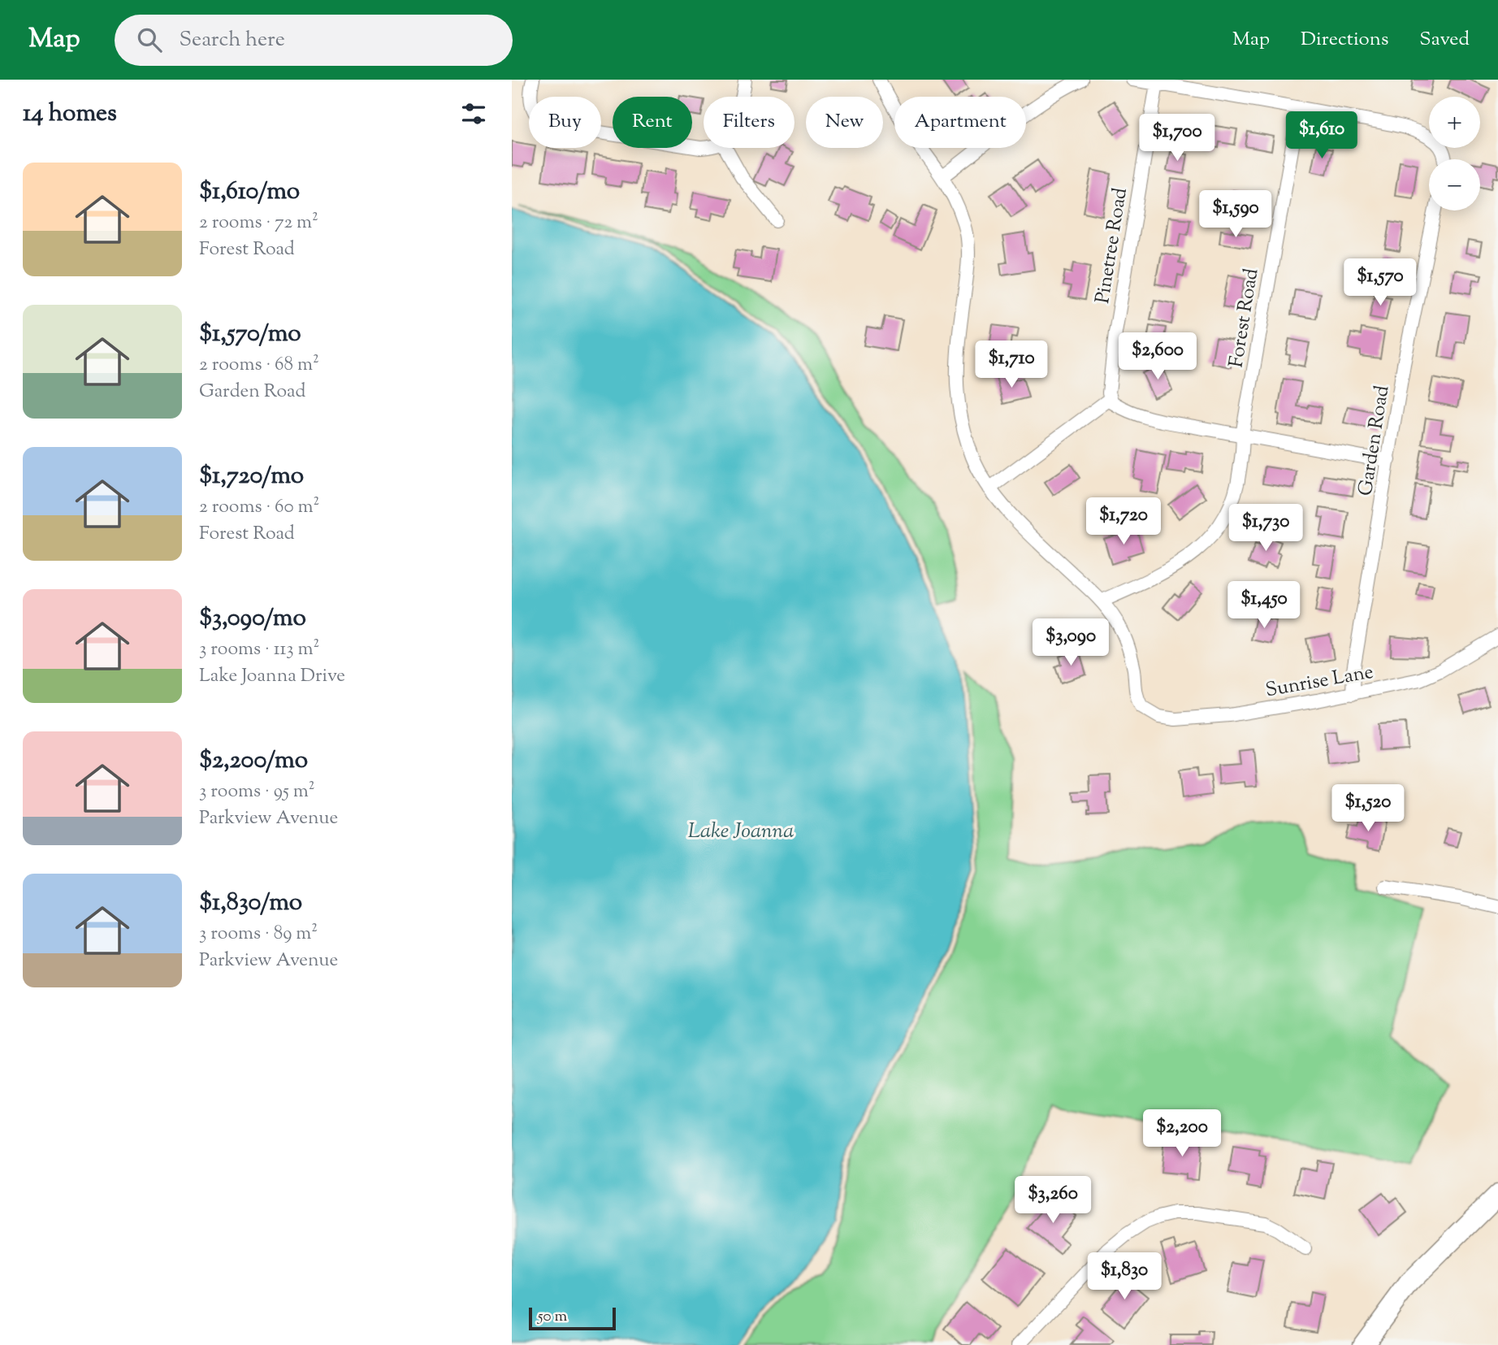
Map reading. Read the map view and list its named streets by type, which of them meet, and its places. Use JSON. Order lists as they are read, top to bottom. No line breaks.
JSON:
{"streets":{"street":["Pinetree Road","Forest Road","Garden Road","Sunrise Lane"]},"crossings":[["Forest Road","Sunrise Lane"],["Garden Road","Sunrise Lane"]],"water":["Lake Joanna"],"scale_bar":"50 m","page":{"header":"Map","search":"Search here","nav":["Map","Directions","Saved"],"heading":"14 homes","map_buttons":["+","−"],"chip":["Buy","Rent","Filters","New","Apartment"],"price":["$1,610","$1,700","$1,590","$1,570","$2,600","$1,710","$1,720","$1,730","$1,450","$3,090","$1,520","$2,200","$3,260","$1,830"],"list":[{"name":"$1,610/mo","note":"2 rooms · 72 m² · Forest Road"},{"name":"$1,570/mo","note":"2 rooms · 68 m² · Garden Road"},{"name":"$1,720/mo","note":"2 rooms · 60 m² · Forest Road"},{"name":"$3,090/mo","note":"3 rooms · 113 m² · Lake Joanna Drive"},{"name":"$2,200/mo","note":"3 rooms · 95 m² · Parkview Avenue"},{"name":"$1,830/mo","note":"3 rooms · 89 m² · Parkview Avenue"}],"scale":"50 m"}}
